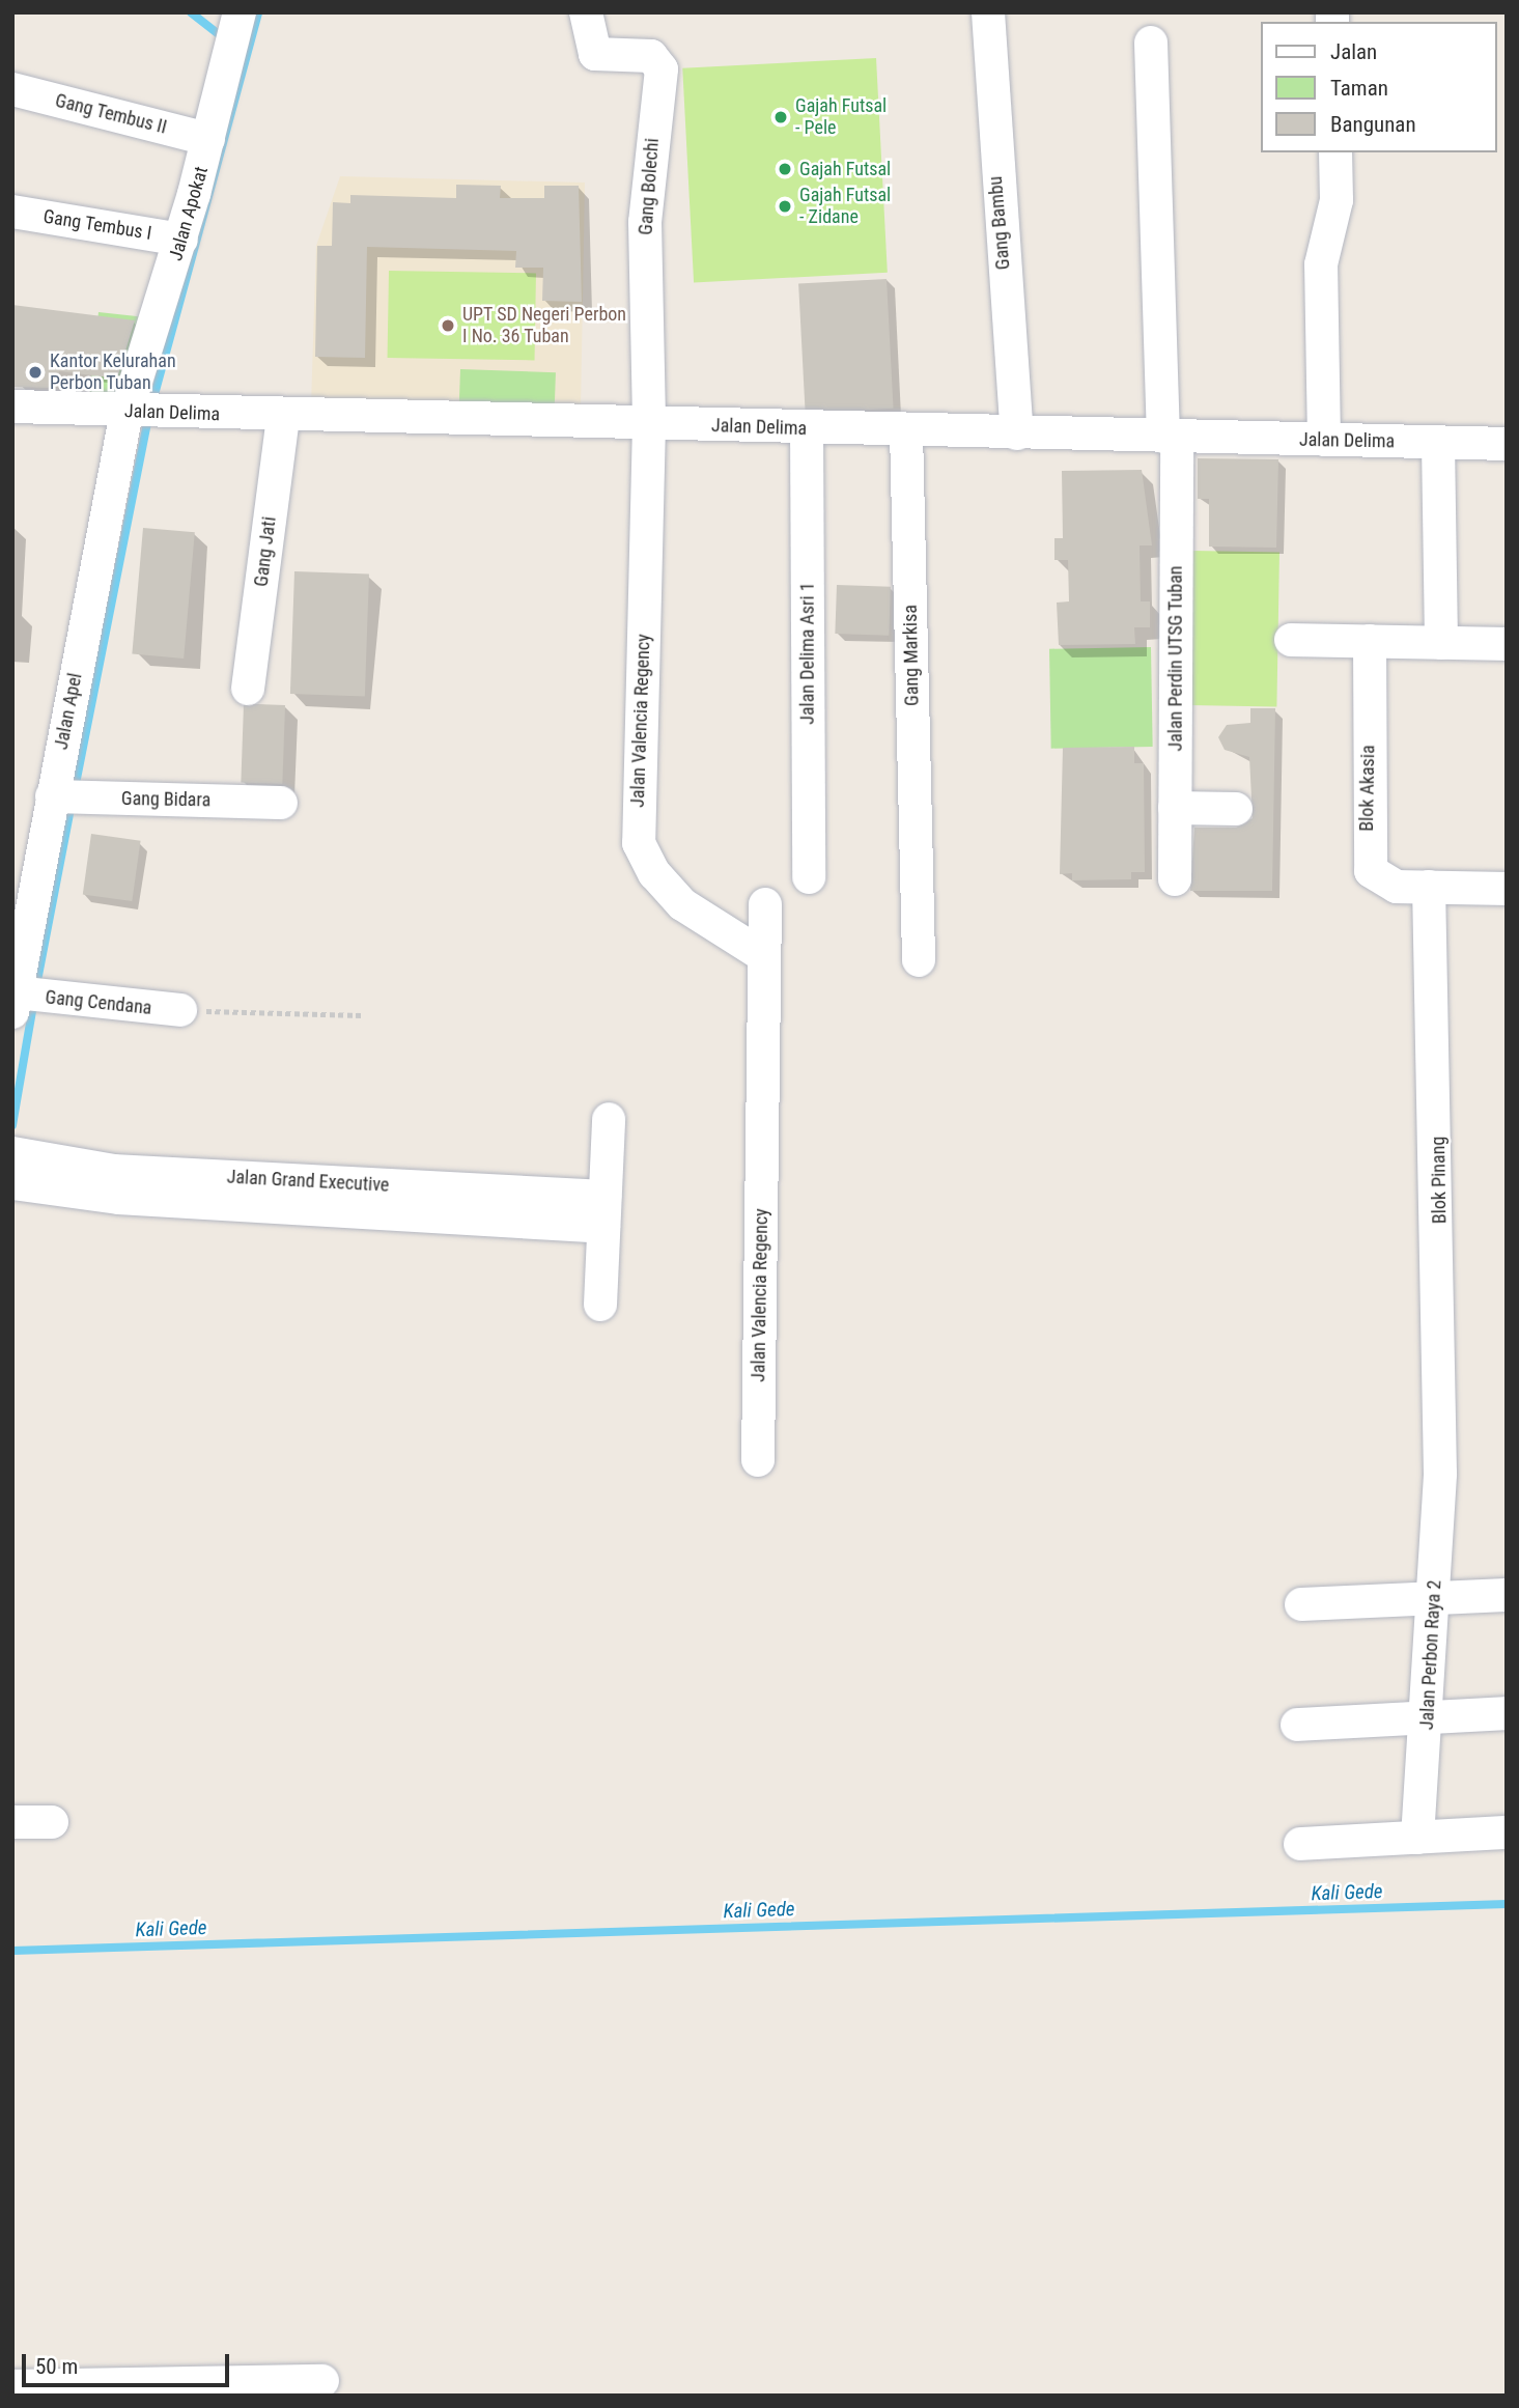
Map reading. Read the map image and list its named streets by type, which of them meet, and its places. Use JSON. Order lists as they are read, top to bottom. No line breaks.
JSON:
{"streets":{"street":["Gang Tembus II","Gang Bolechi","Jalan Apokat","Gang Bambu","Gang Tembus I","Jalan Delima","Gang Jati","Jalan Delima Asri 1","Gang Markisa","Jalan Perdin UTSG Tuban","Jalan Apel","Jalan Valencia Regency","Blok Akasia","Gang Bidara","Gang Cendana","Blok Pinang","Jalan Grand Executive","Jalan Perbon Raya 2"]},"crossings":[["Gang Tembus II","Jalan Apokat"],["Gang Bolechi","Jalan Delima"],["Gang Bolechi","Jalan Valencia Regency"],["Jalan Apokat","Gang Tembus I"],["Jalan Apokat","Jalan Delima"],["Jalan Apokat","Jalan Apel"],["Gang Bambu","Jalan Delima"],["Jalan Delima","Gang Jati"],["Jalan Delima","Jalan Delima Asri 1"],["Jalan Delima","Gang Markisa"],["Jalan Delima","Jalan Perdin UTSG Tuban"],["Jalan Delima","Jalan Apel"],["Jalan Delima","Jalan Valencia Regency"],["Jalan Apel","Gang Bidara"],["Jalan Apel","Gang Cendana"],["Blok Akasia","Blok Pinang"],["Blok Pinang","Jalan Perbon Raya 2"]],"water":["Kali Gede"],"places":["Gajah Futsal - Pele","Gajah Futsal","Gajah Futsal - Zidane","UPT SD Negeri Perbon I No. 36 Tuban","Kantor Kelurahan Perbon Tuban"],"legend":["Jalan","Taman","Bangunan"],"scale_bar":"50 m"}
